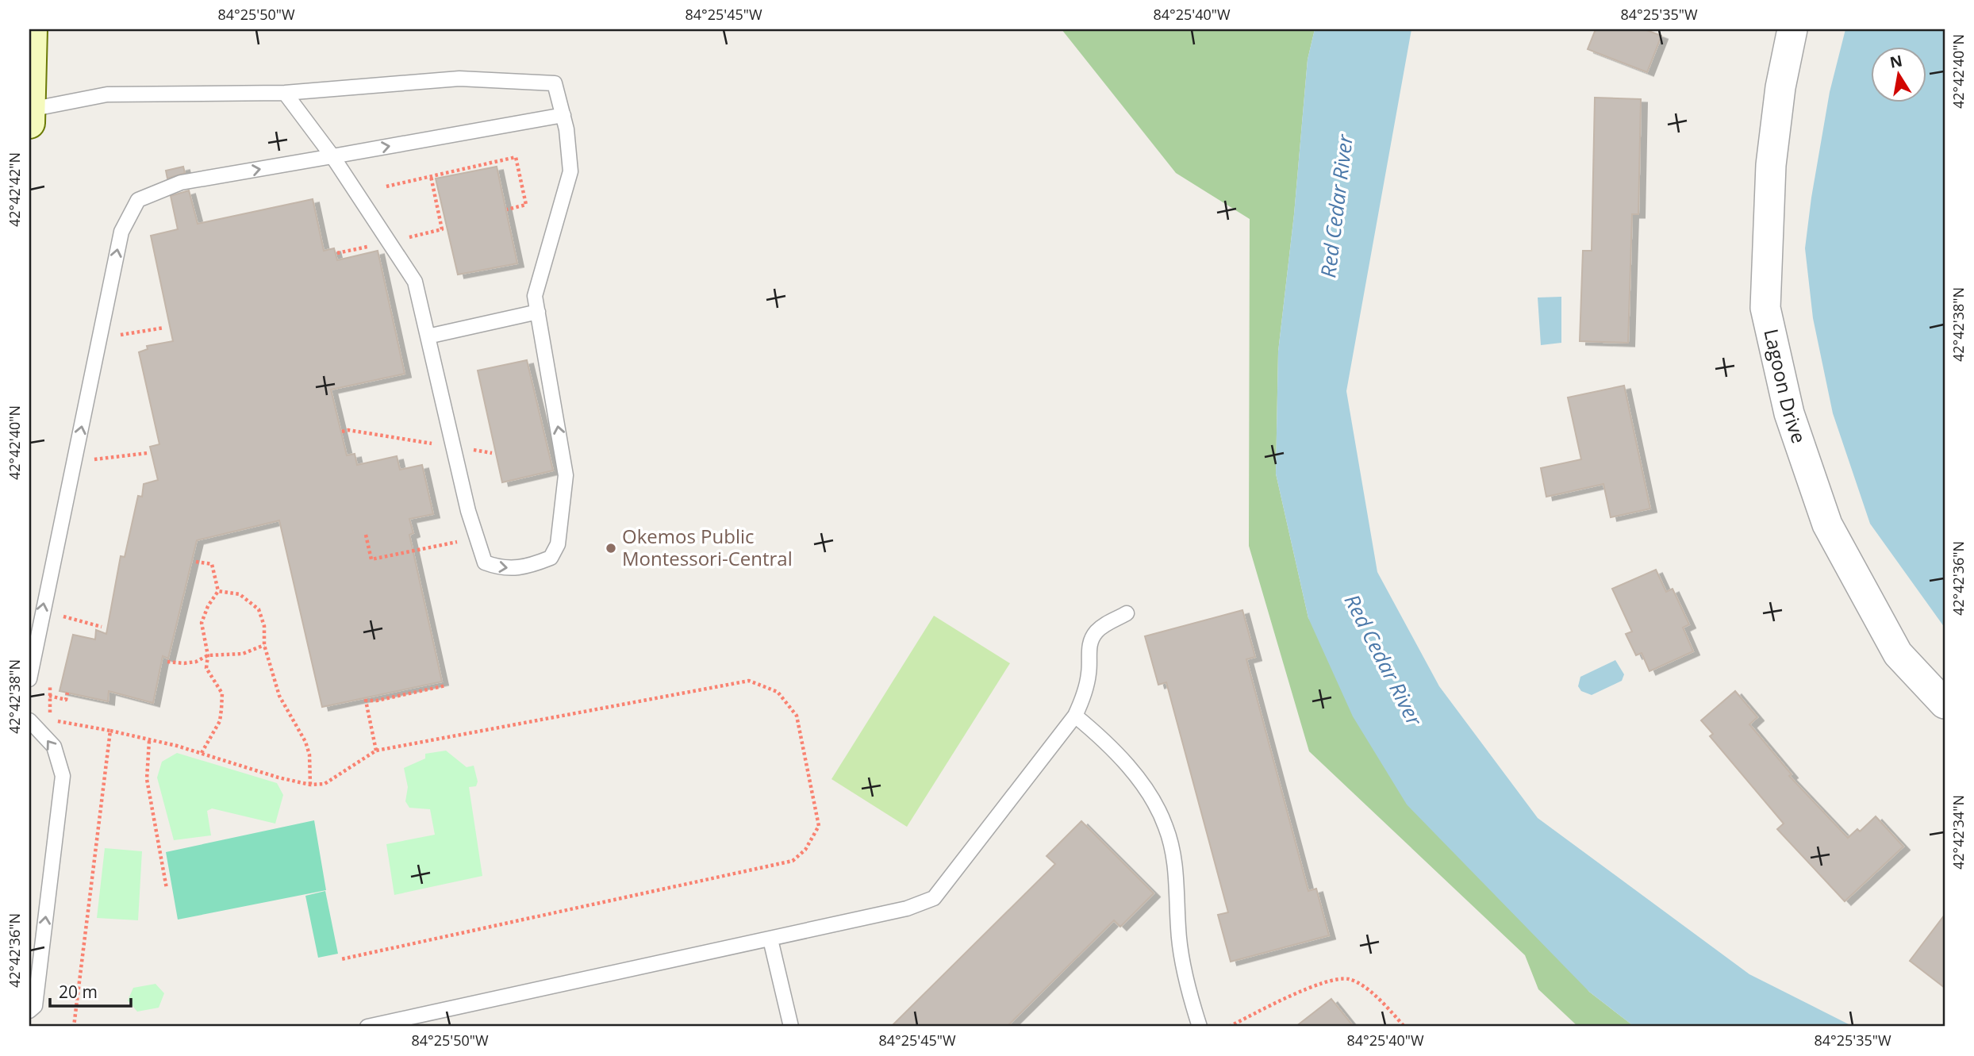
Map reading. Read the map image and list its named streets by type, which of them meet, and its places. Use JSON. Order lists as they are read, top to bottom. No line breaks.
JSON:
{"streets":{"street":["Lagoon Drive"]},"water":["Red Cedar River"],"places":["Okemos Public Montessori-Central"],"scale_bar":"20 m","north":"top","coordinates":["84°25'50\"W","84°25'45\"W","84°25'40\"W","84°25'35\"W","42°42'40\"N","42°42'42\"N","42°42'38\"N","42°42'36\"N","42°42'34\"N"]}
